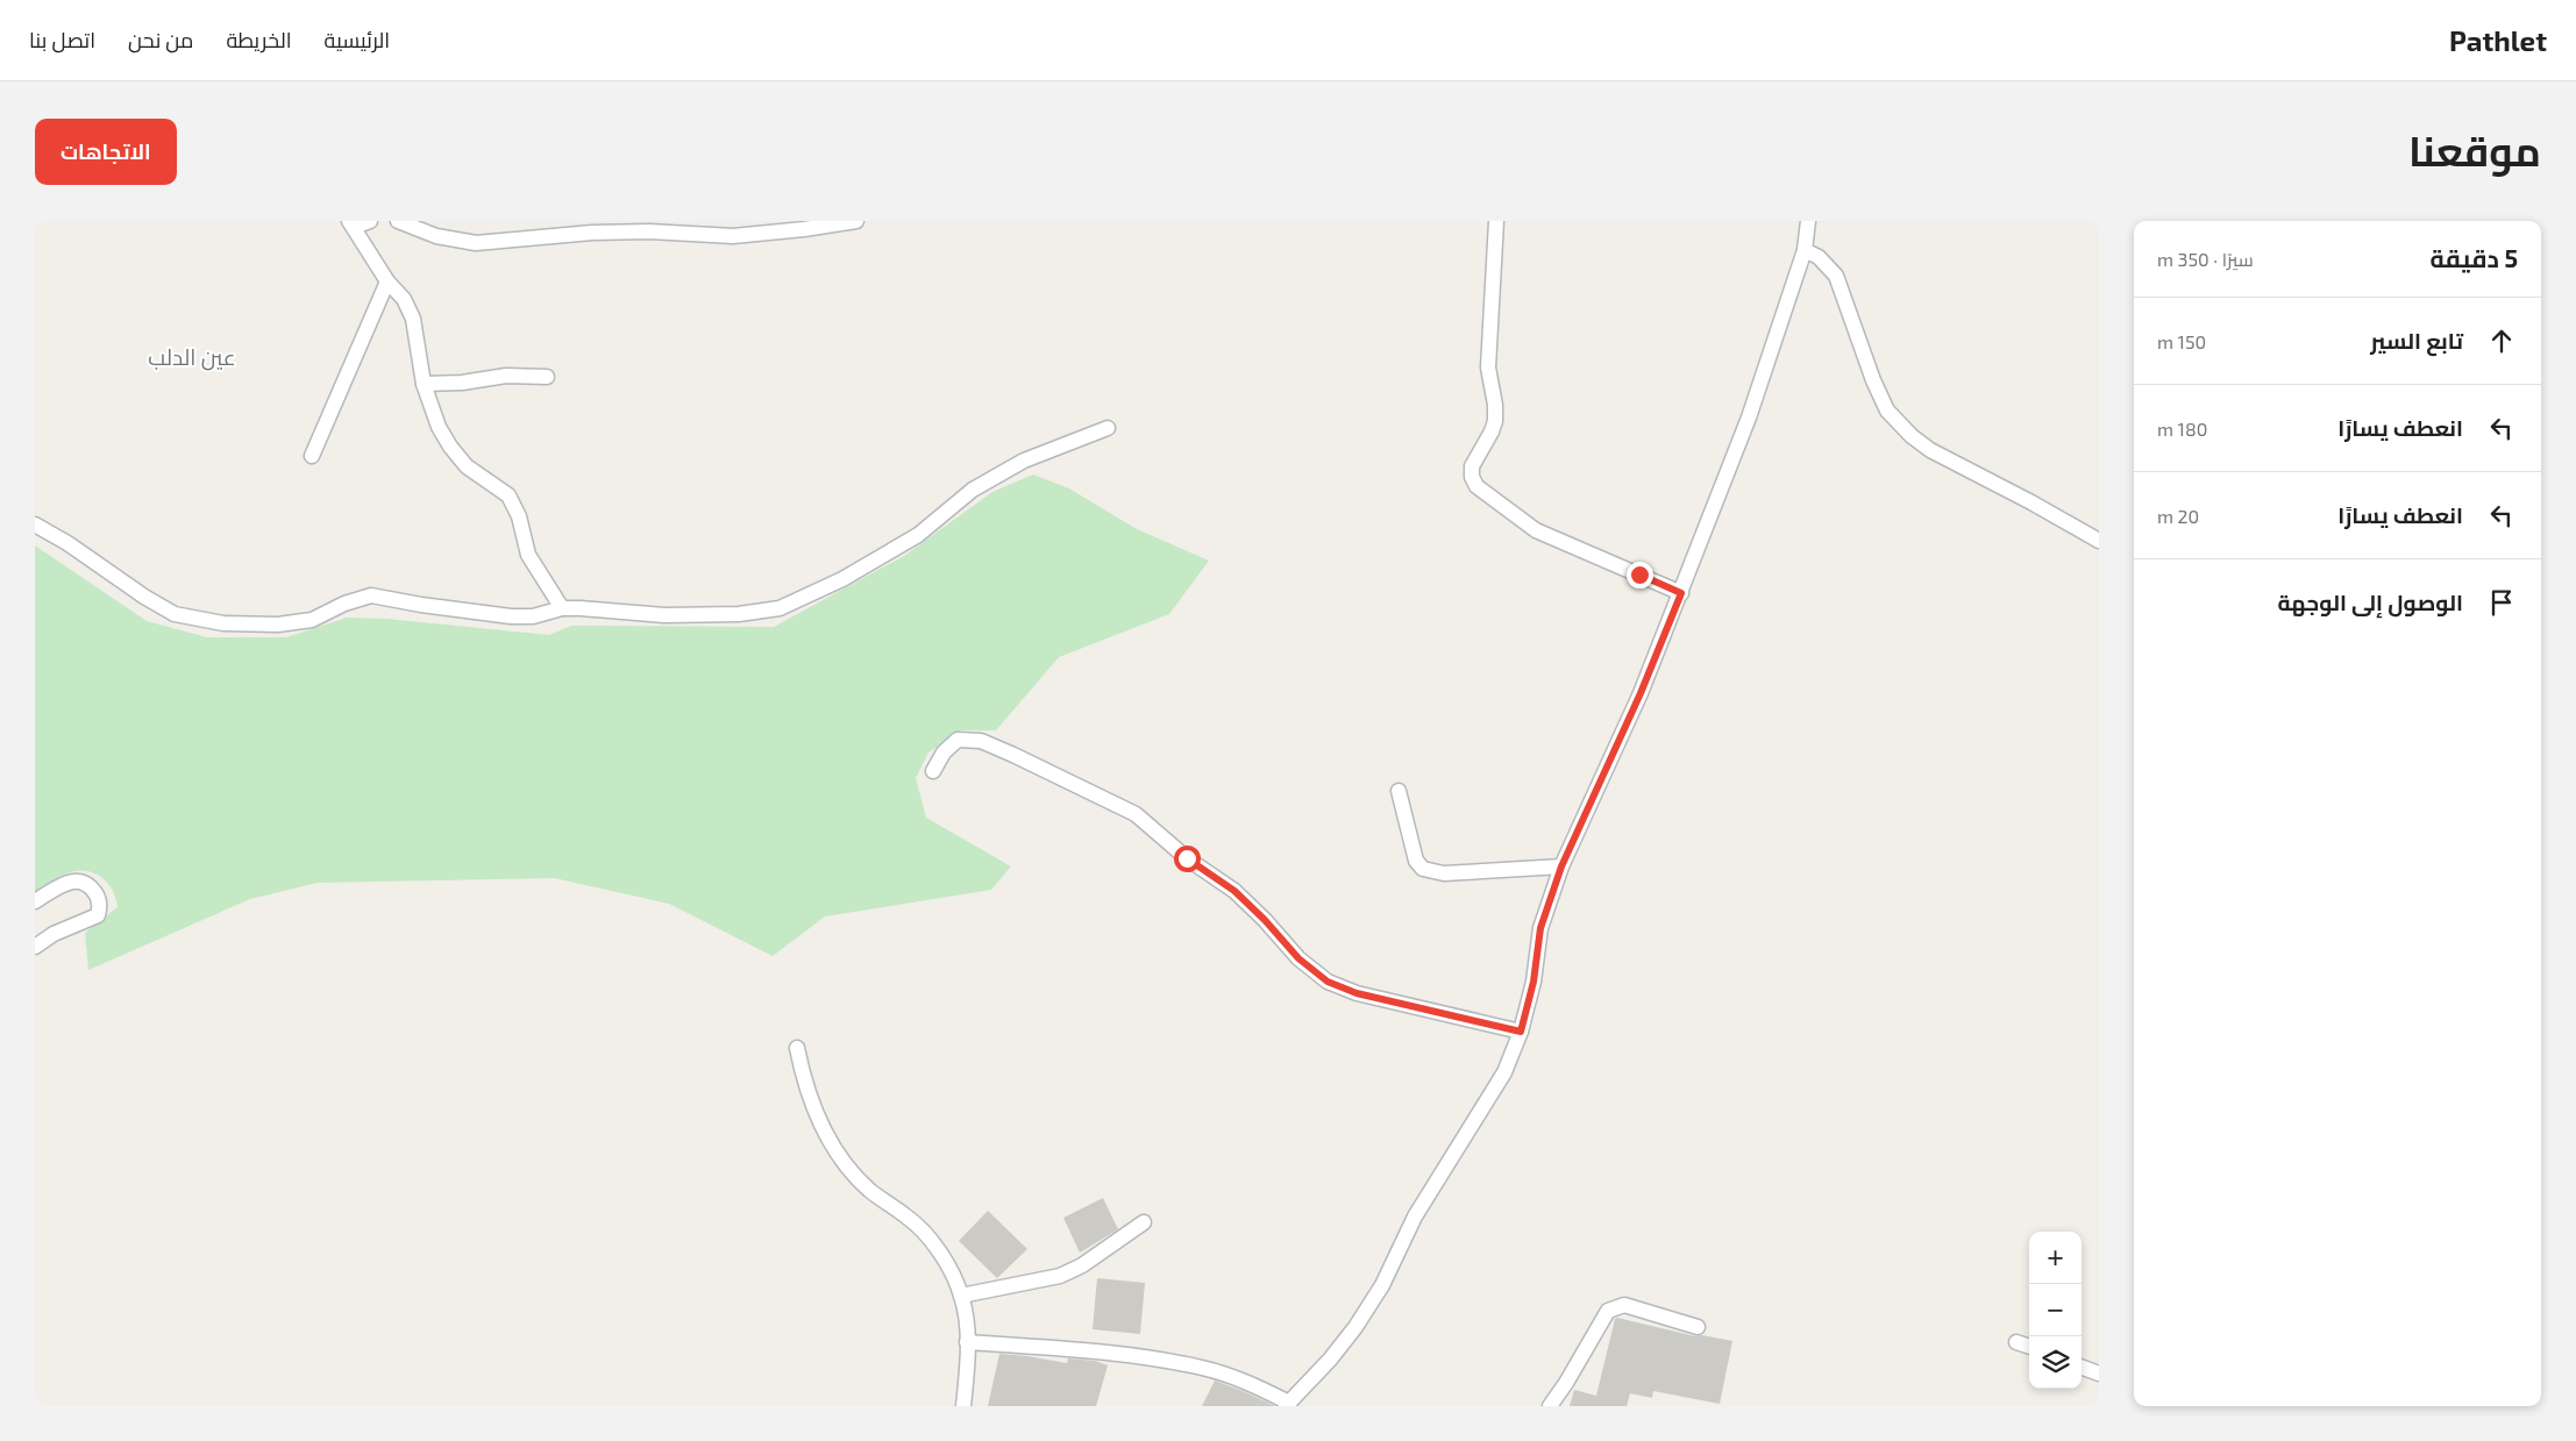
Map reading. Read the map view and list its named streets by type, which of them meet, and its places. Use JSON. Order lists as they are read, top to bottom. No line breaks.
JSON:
{"districts":["عين الدلب"],"page":{"header":"Pathlet","nav":["الرئيسية","الخريطة","من نحن","اتصل بنا"],"title":"موقعنا","buttons":"الاتجاهات","heading":["5 دقيقة","سيرًا · 350 m"],"list":[["تابع السير","150 m"],["انعطف يسارًا","180 m"],["انعطف يسارًا","20 m"],"الوصول إلى الوجهة"],"map_buttons":["+","−"]}}
